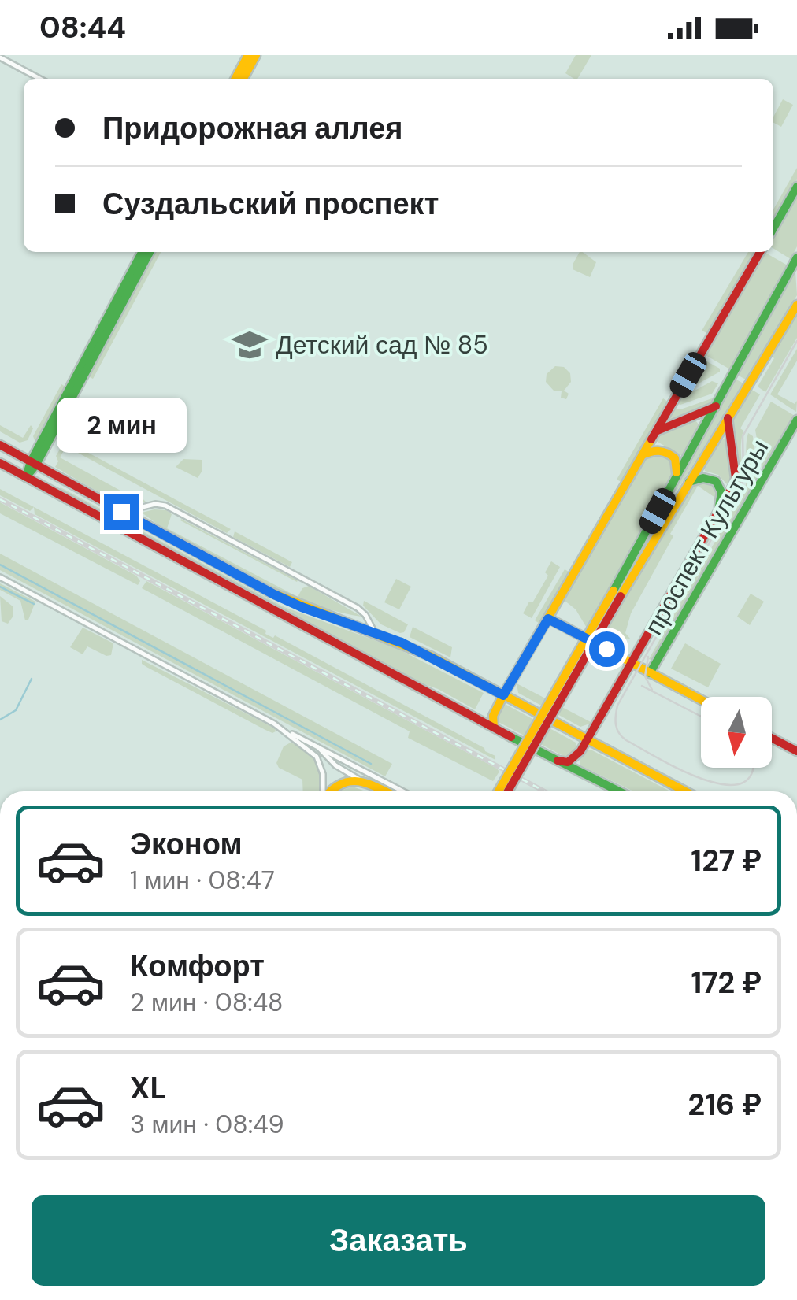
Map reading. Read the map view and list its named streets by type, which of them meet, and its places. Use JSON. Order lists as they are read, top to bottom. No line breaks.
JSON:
{"streets":{"main road":["проспект Культуры"]},"places":{"school or university":["Детский сад № 85"]},"north":"bottom","page":{"status":"08:44","banner":["Придорожная аллея","Суздальский проспект"],"bubble":"2 мин","list":[{"name":"Эконом","note":"1 мин · 08:47","value":"127 ₽"},{"name":"Комфорт","note":"2 мин · 08:48","value":"172 ₽"},{"name":"XL","note":"3 мин · 08:49","value":"216 ₽"}],"buttons":"Заказать"}}
